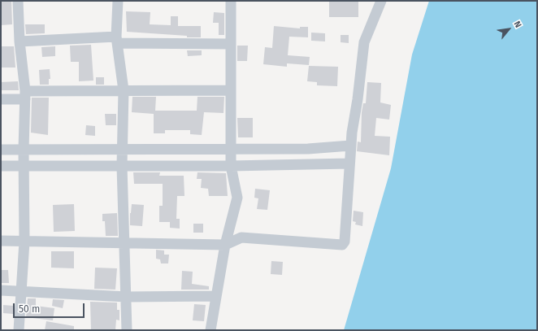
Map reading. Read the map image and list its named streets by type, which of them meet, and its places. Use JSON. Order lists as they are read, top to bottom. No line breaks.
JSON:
{"scale_bar":"50 m","north":"top right"}
